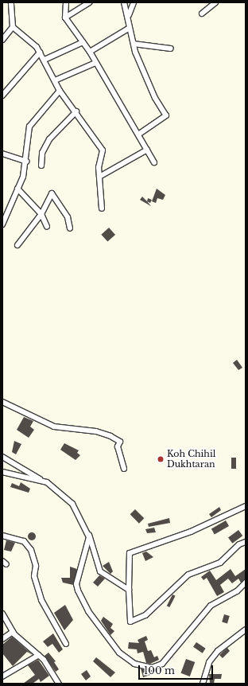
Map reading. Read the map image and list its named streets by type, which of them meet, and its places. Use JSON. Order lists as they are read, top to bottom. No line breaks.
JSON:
{"places":["Koh Chihil Dukhtaran"],"scale_bar":"100 m"}
